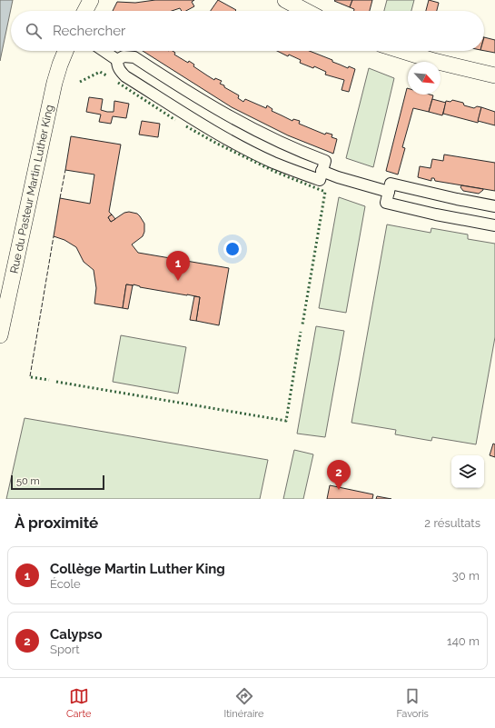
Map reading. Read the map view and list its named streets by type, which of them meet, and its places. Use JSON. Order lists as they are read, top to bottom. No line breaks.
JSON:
{"streets":{"street":["Rue du Pasteur Martin Luther King"]},"scale_bar":"50 m","north":"bottom right","page":{"search":"Rechercher","pins":["1","2"],"scale":"50 m","heading":["À proximité","2 résultats"],"list":[{"mark":"1","name":"Collège Martin Luther King","note":"École","value":"30 m"},{"mark":"2","name":"Calypso","note":"Sport","value":"140 m"}],"nav":["Carte","Itinéraire","Favoris"]}}
